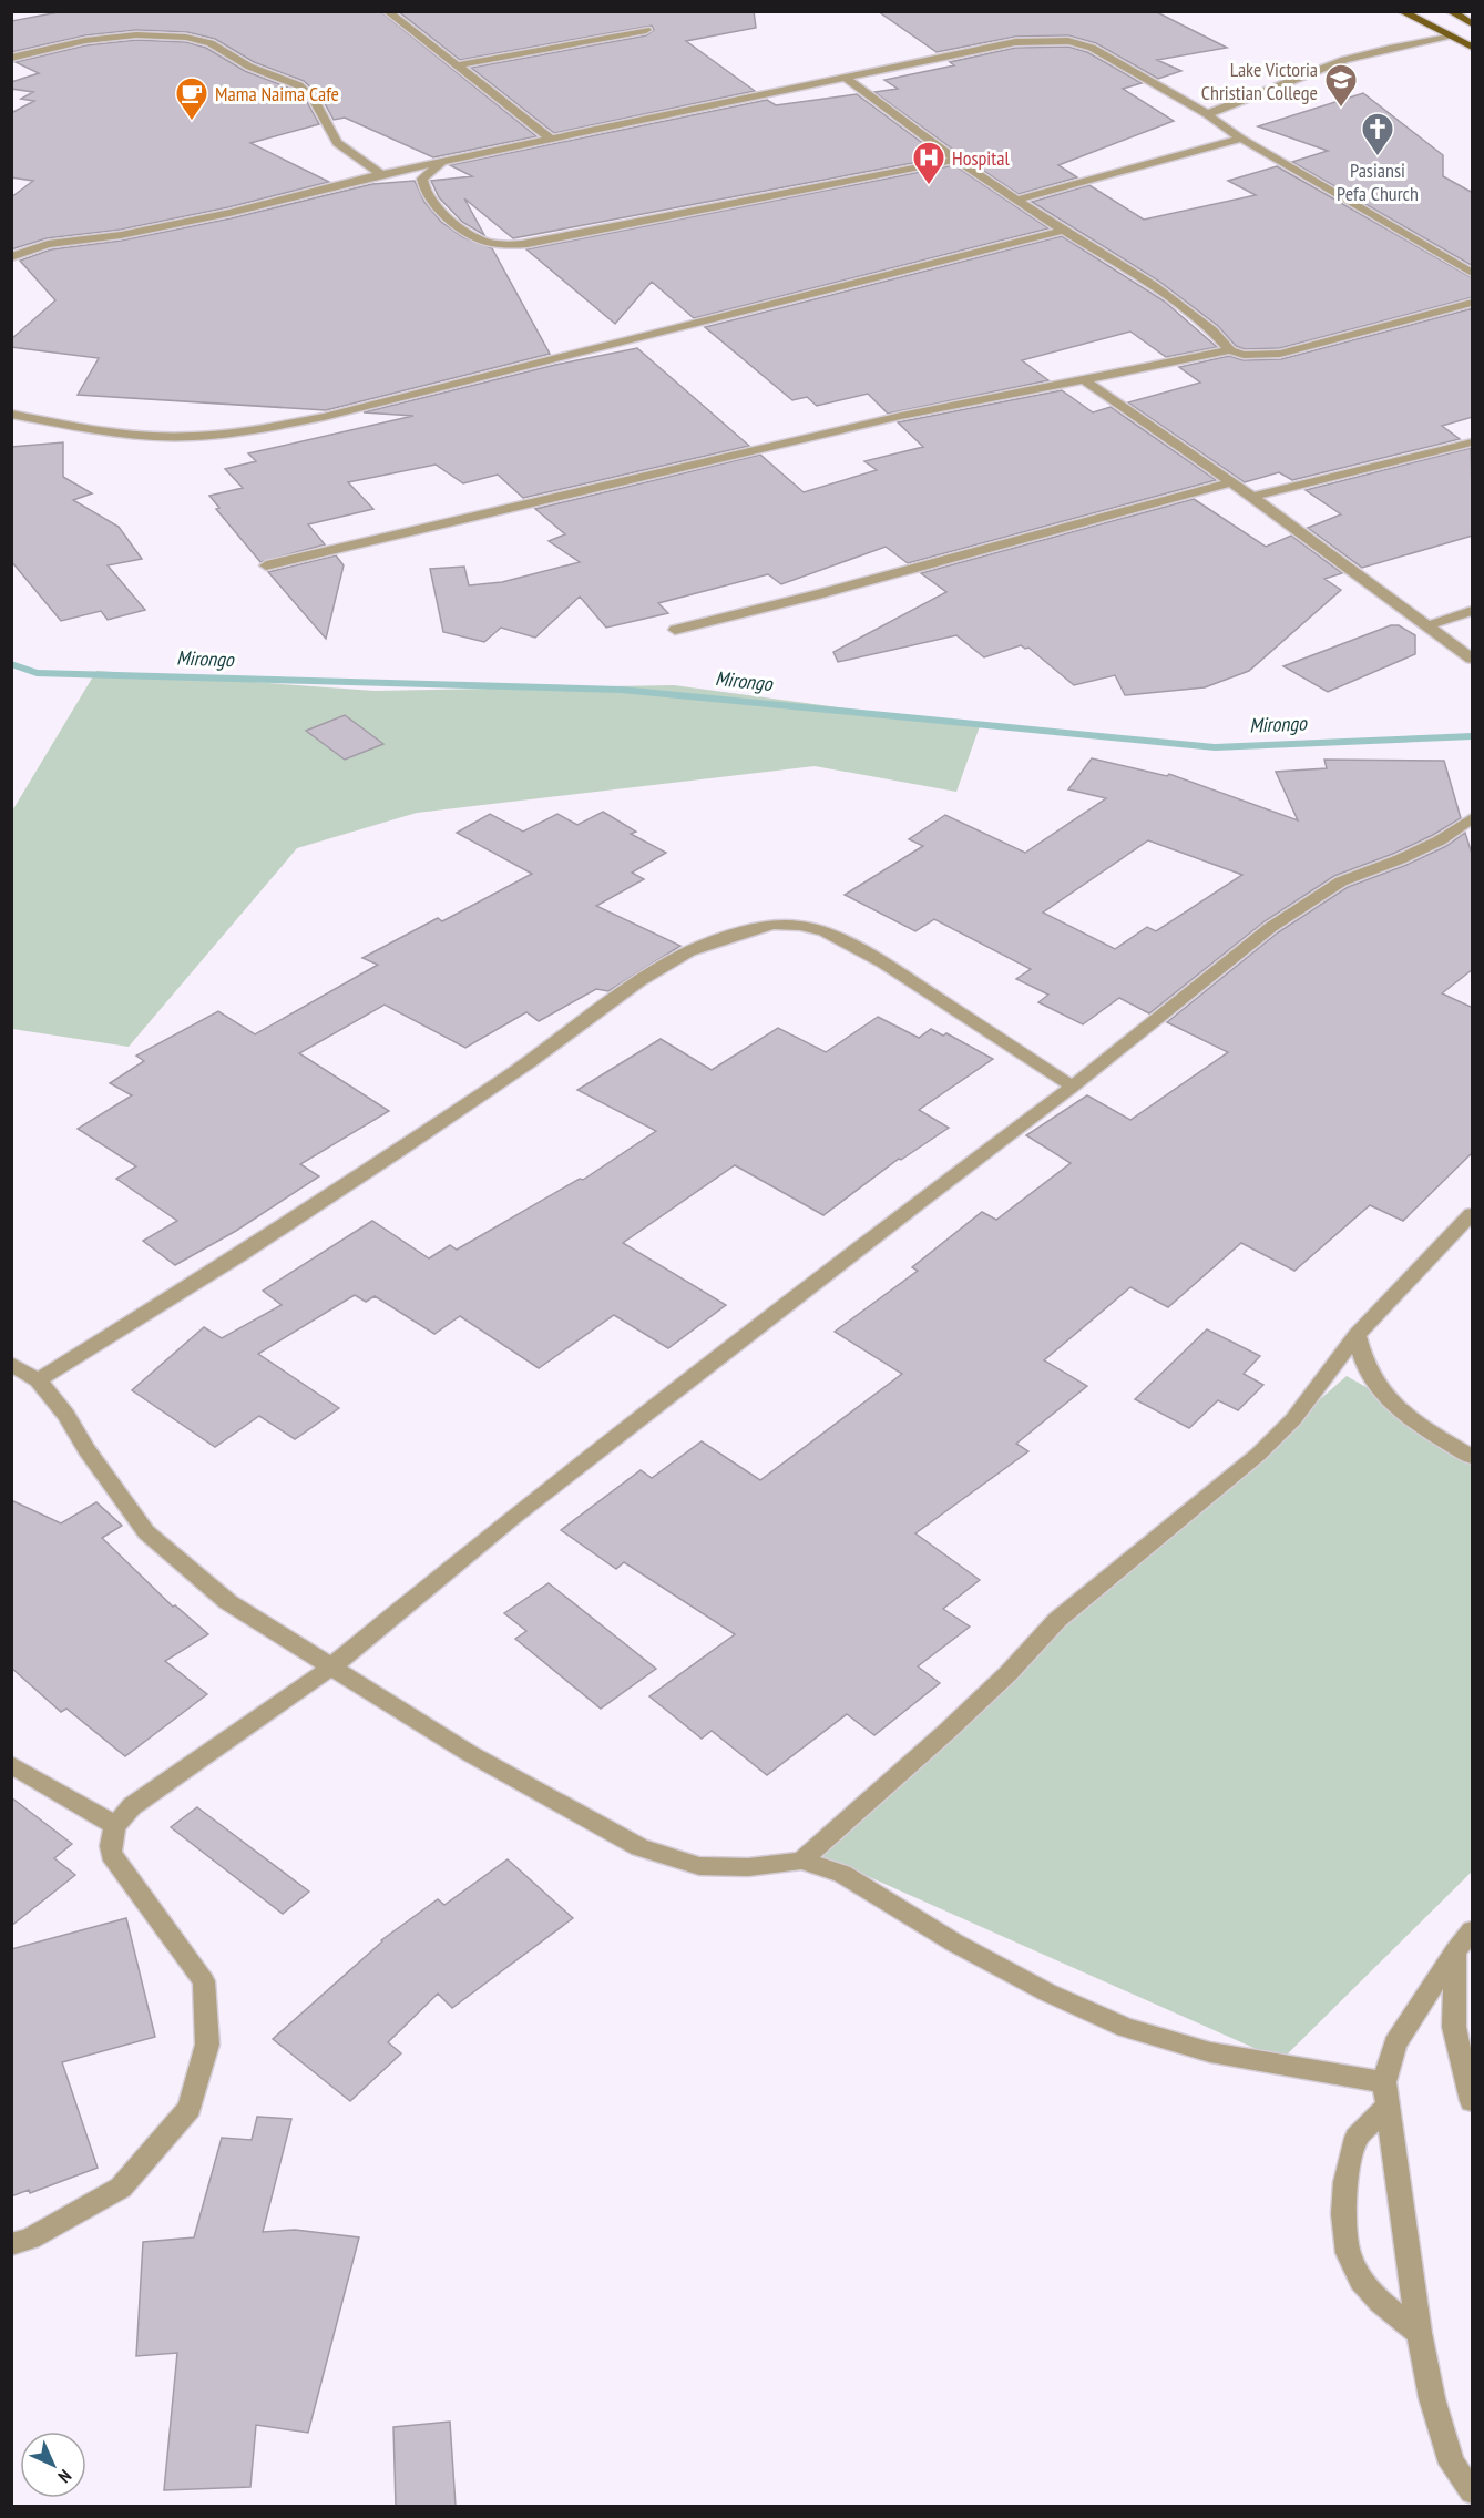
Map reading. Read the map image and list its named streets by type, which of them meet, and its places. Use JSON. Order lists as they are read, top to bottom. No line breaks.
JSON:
{"water":["Mirongo"],"places":{"school or university":["Lake Victoria Christian College"],"cafe":["Mama Naima Cafe"],"church":["Pasiansi Pefa Church"],"hospital":["Hospital"]},"north":"bottom right"}
